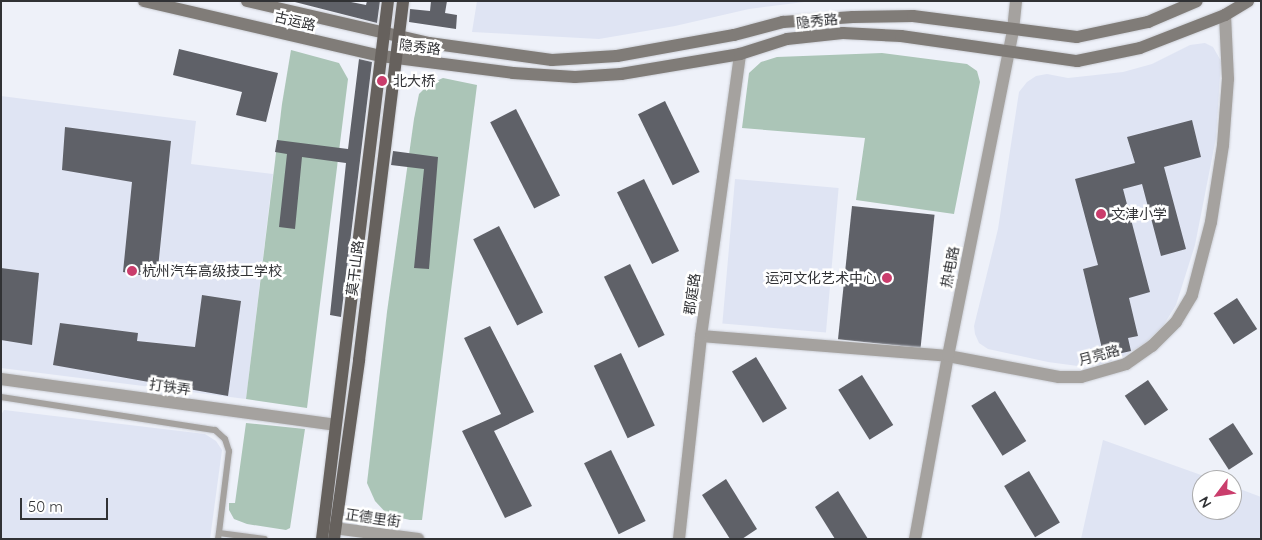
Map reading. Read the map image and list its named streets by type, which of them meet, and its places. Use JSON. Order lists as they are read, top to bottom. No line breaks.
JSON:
{"streets":{"main road":["古运路","隐秀路","莫干山路"],"street":["热电路","郡庭路","月亮路","打铁弄","正德里街"]},"crossings":[["古运路","隐秀路"],["古运路","莫干山路"],["隐秀路","热电路"],["隐秀路","莫干山路"],["隐秀路","郡庭路"],["隐秀路","月亮路"],["热电路","月亮路"],["莫干山路","打铁弄"],["莫干山路","正德里街"],["郡庭路","月亮路"]],"places":["北大桥","文津小学","杭州汽车高级技工学校","运河文化艺术中心"],"scale_bar":"50 m","north":"bottom left"}
